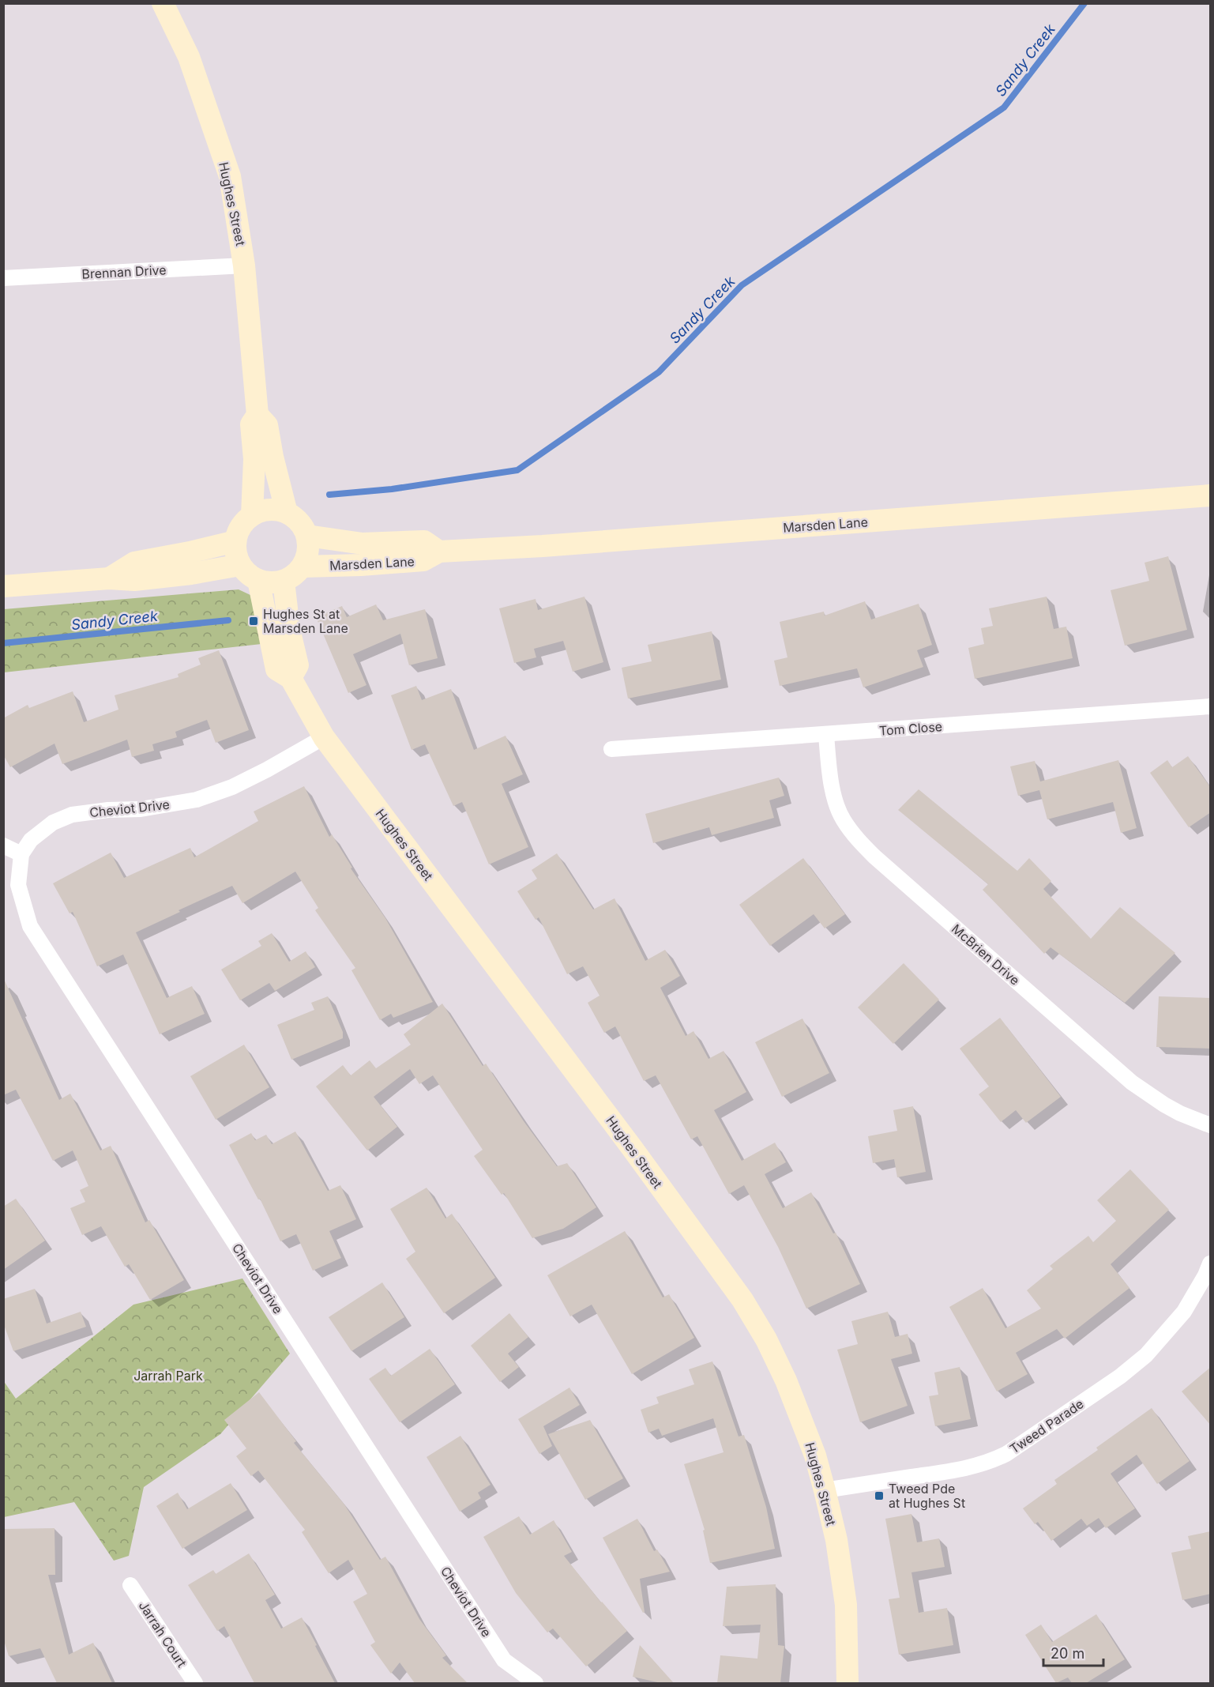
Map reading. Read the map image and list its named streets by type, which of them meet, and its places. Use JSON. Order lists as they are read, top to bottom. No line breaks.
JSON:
{"streets":{"street":["Hughes Street","Brennan Drive","Marsden Lane","Tom Close","Cheviot Drive","McBrien Drive","Tweed Parade","Jarrah Court"]},"crossings":[["Hughes Street","Brennan Drive"],["Hughes Street","Marsden Lane"],["Hughes Street","Cheviot Drive"],["Hughes Street","Tweed Parade"],["Tom Close","McBrien Drive"]],"water":["Sandy Creek"],"parks":["Jarrah Park"],"places":{"transit":["Hughes St at Marsden Lane","Tweed Pde at Hughes St"]},"scale_bar":"20 m"}
